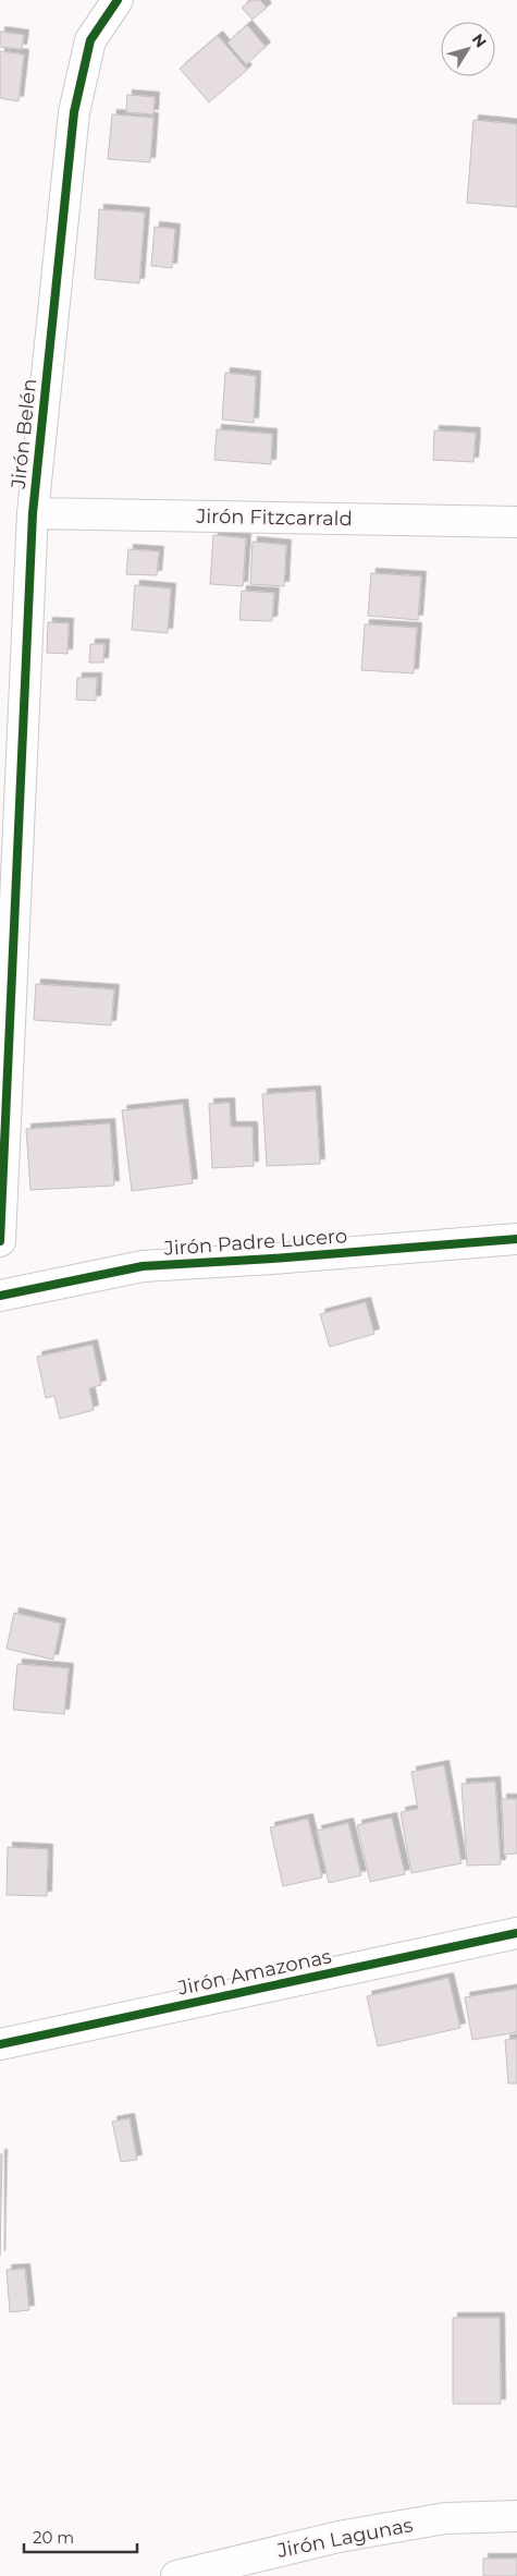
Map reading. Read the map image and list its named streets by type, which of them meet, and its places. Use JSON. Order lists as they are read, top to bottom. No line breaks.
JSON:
{"streets":{"street":["Jirón Belén","Jirón Fitzcarrald","Jirón Padre Lucero","Jirón Amazonas","Jirón Lagunas"]},"crossings":[["Jirón Belén","Jirón Fitzcarrald"]],"scale_bar":"20 m","north":"top right"}
